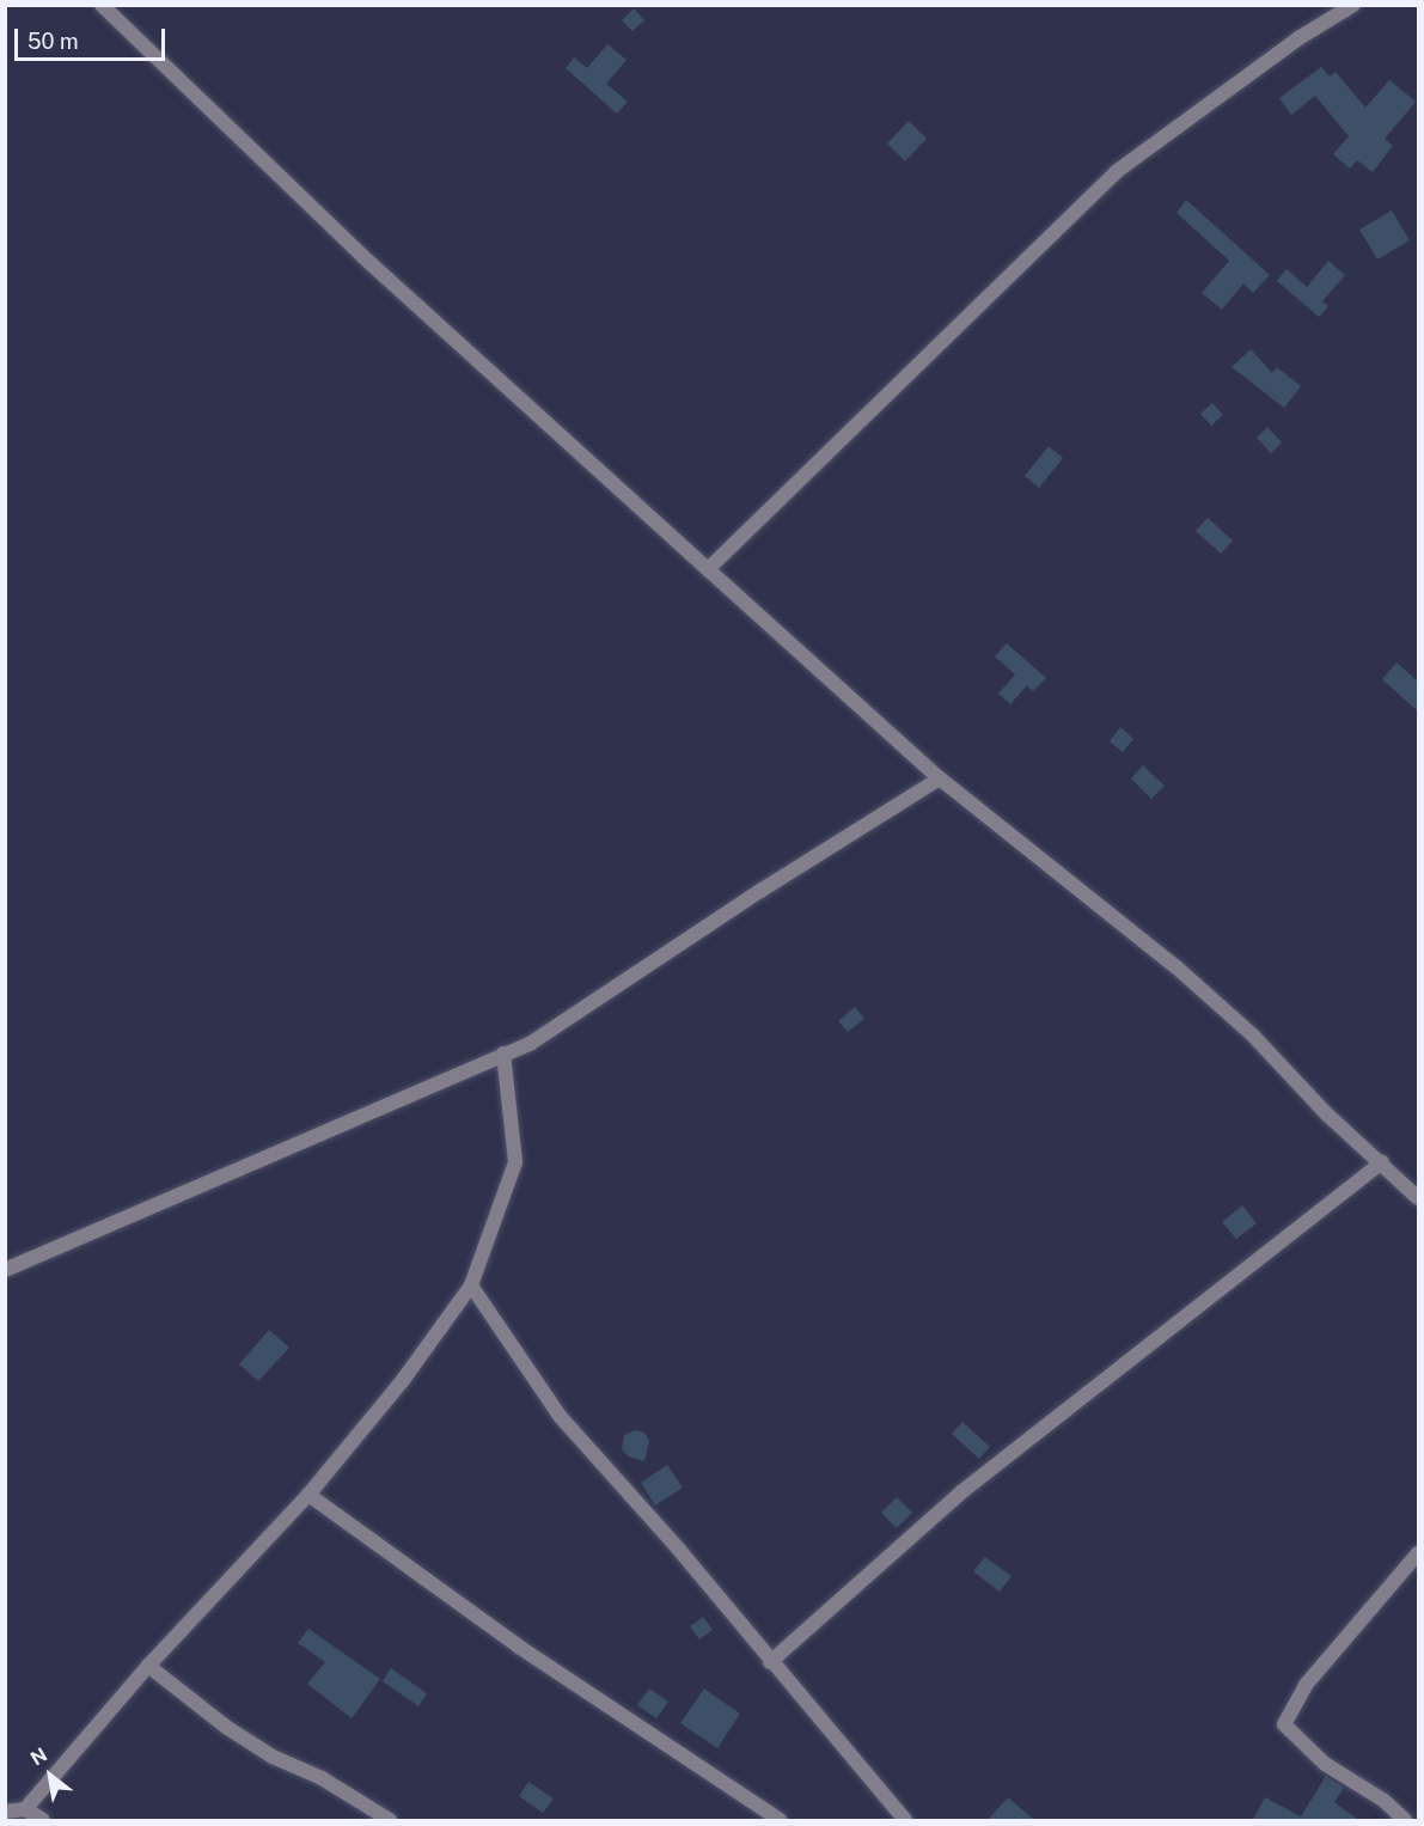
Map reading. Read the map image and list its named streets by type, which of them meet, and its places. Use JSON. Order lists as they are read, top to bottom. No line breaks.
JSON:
{"scale_bar":"50 m","north":"top left"}
